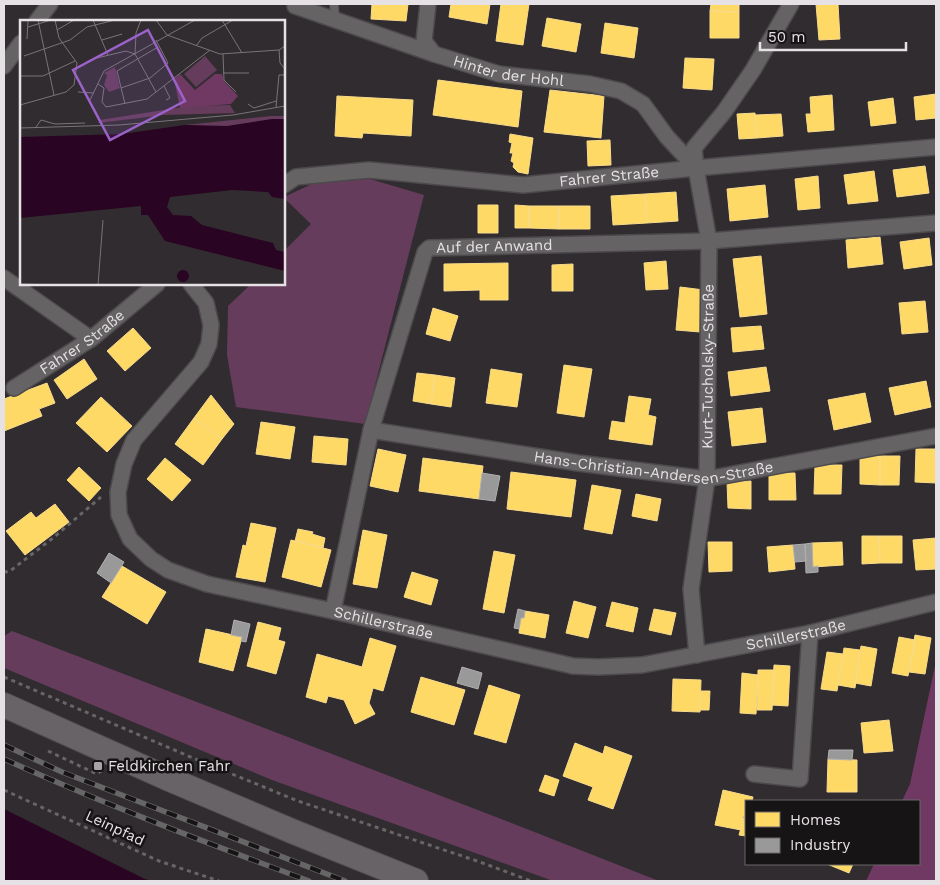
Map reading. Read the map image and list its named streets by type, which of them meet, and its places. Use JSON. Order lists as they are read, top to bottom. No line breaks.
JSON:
{"streets":{"street":["Hinter der Hohl","Fahrer Straße","Auf der Anwand","Kurt-Tucholsky-Straße","Hans-Christian-Andersen-Straße","Schillerstraße"],"path":["Leinpfad"]},"crossings":[["Hinter der Hohl","Fahrer Straße"],["Hinter der Hohl","Kurt-Tucholsky-Straße"],["Fahrer Straße","Kurt-Tucholsky-Straße"],["Auf der Anwand","Kurt-Tucholsky-Straße"],["Auf der Anwand","Hans-Christian-Andersen-Straße"],["Auf der Anwand","Schillerstraße"],["Kurt-Tucholsky-Straße","Hans-Christian-Andersen-Straße"],["Kurt-Tucholsky-Straße","Schillerstraße"]],"places":{"transit":["Feldkirchen Fahr"]},"legend":["Homes","Industry"],"scale_bar":"50 m"}
